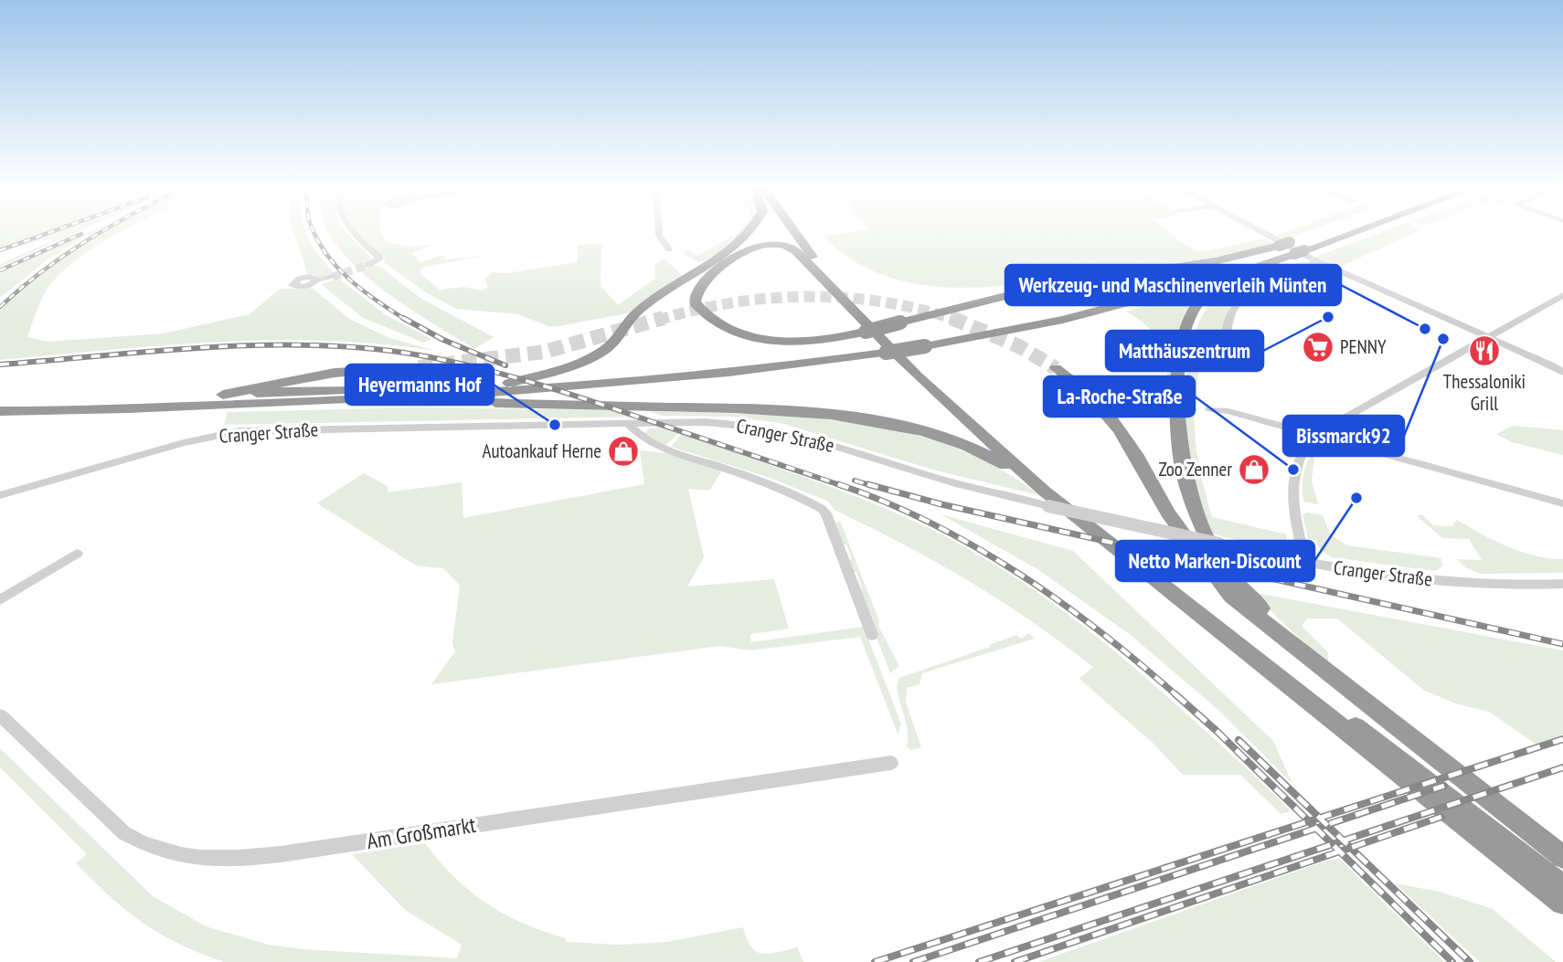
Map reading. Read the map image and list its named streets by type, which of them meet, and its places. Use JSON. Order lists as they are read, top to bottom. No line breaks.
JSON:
{"streets":{"street":["Cranger Straße","Am Großmarkt"]},"places":{"other":["Matthäuszentrum","Werkzeug- und Maschinenverleih Münten","Bissmarck92","Heyermanns Hof","La-Roche-Straße","Netto Marken-Discount"],"supermarket":["PENNY"],"restaurant":["Thessaloniki Grill"],"shop":["Autoankauf Herne","Zoo Zenner"]}}
